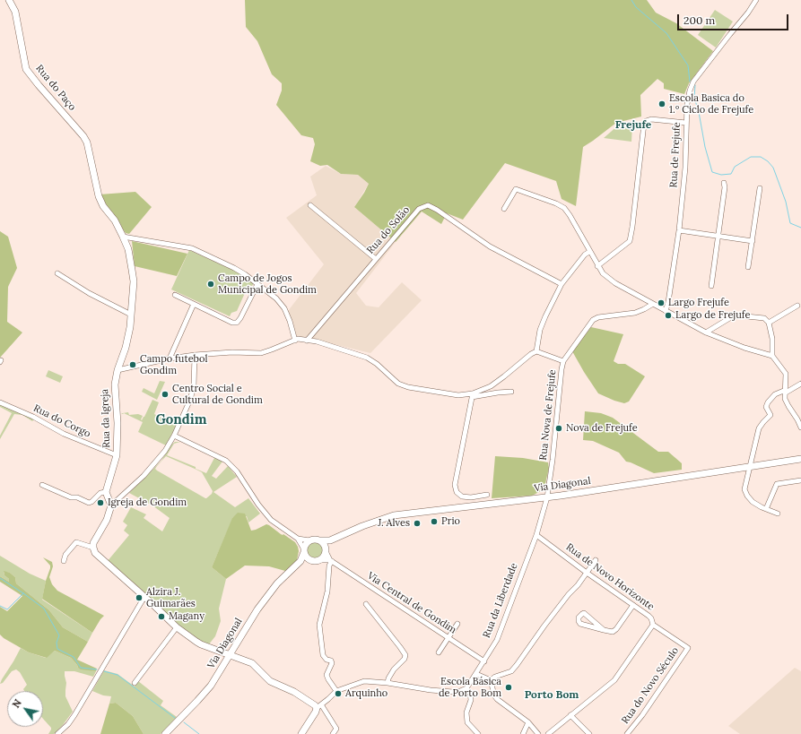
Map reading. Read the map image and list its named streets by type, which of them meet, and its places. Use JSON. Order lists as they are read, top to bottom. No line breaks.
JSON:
{"streets":{"street":["Rua do Paço","Rua de Frejufe","Rua do Solão","Rua Nova de Frejufe","Rua da Igreja","Rua do Corgo","Via Diagonal","Rua de Novo Horizonte","Rua da Liberdade","Via Central de Gondim","Rua do Novo Século"]},"crossings":[["Rua do Paço","Rua da Igreja"],["Rua Nova de Frejufe","Via Diagonal"],["Rua Nova de Frejufe","Rua da Liberdade"],["Rua da Igreja","Rua do Corgo"],["Via Diagonal","Rua da Liberdade"],["Via Diagonal","Via Central de Gondim"],["Rua de Novo Horizonte","Rua da Liberdade"],["Rua de Novo Horizonte","Rua do Novo Século"],["Rua da Liberdade","Via Central de Gondim"]],"districts":["Frejufe","Gondim","Porto Bom"],"places":["Escola Basica do 1.º Ciclo de Frejufe","Campo de Jogos Municipal de Gondim","Largo Frejufe","Largo de Frejufe","Campo futebol Gondim","Centro Social e Cultural de Gondim","Nova de Frejufe","Igreja de Gondim","Prio","J. Alves","Alzira J. Guimarães","Magany","Escola Básica de Porto Bom","Arquinho"],"scale_bar":"200 m","north":"top left"}
